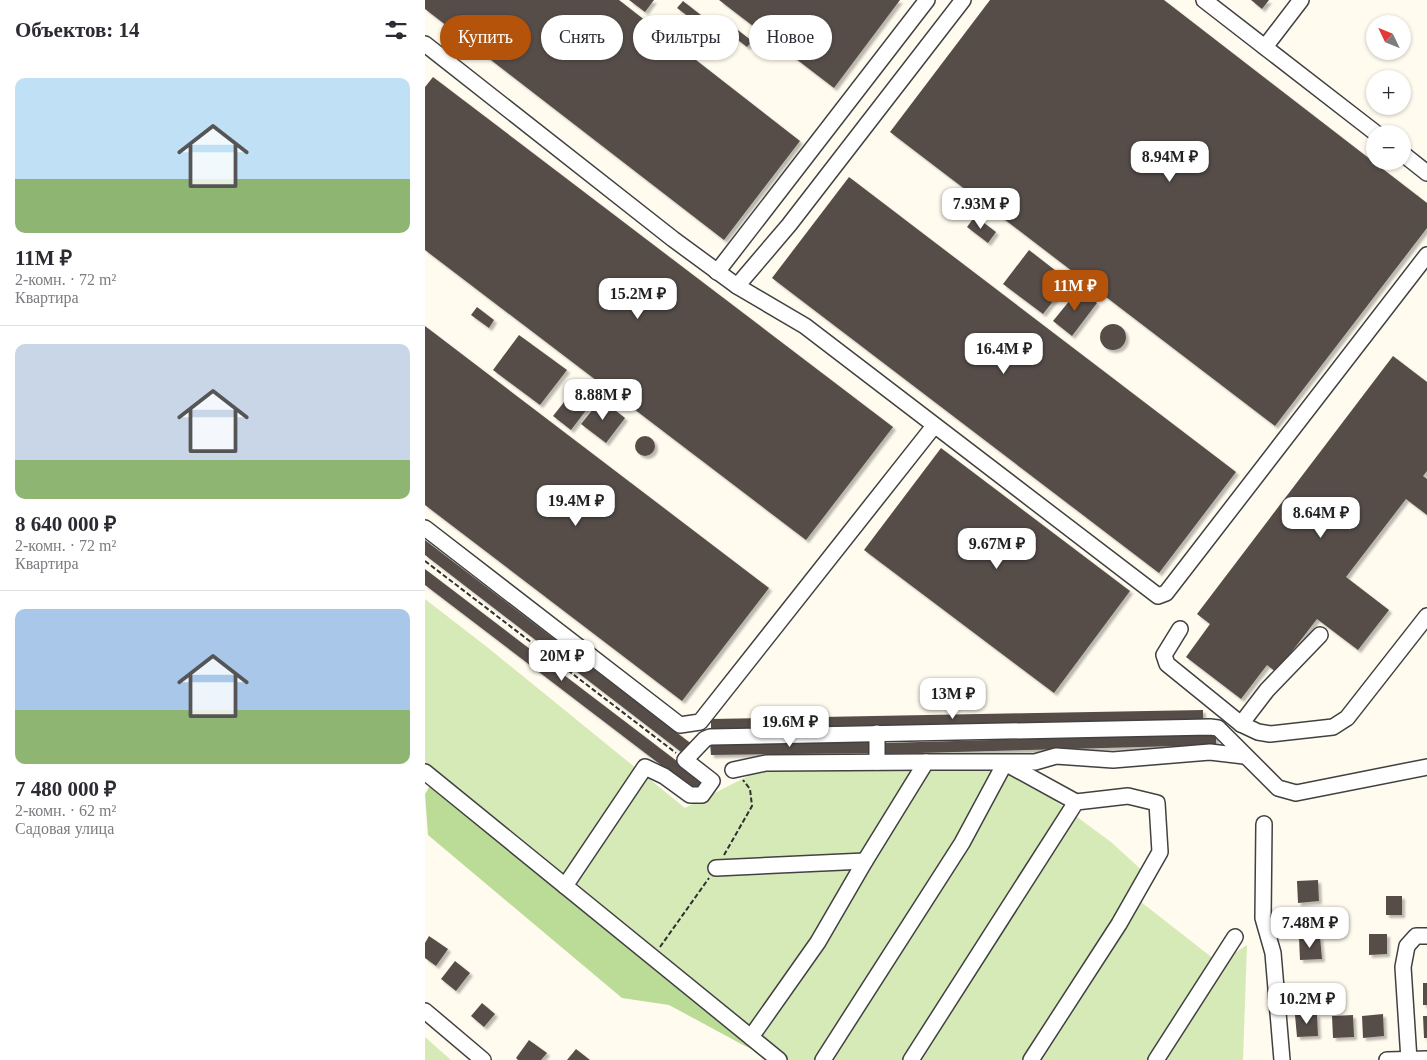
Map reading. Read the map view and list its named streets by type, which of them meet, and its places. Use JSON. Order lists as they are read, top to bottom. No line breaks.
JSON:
{"north":"top left","page":{"heading":"Объектов: 14","map_buttons":["+","−"],"chip":["Купить","Снять","Фильтры","Новое"],"list":[{"name":"11M ₽","note":"2-комн. · 72 m² · Квартира"},{"name":"8 640 000 ₽","note":"2-комн. · 72 m² · Квартира"},{"name":"7 480 000 ₽","note":"2-комн. · 62 m² · Садовая улица"}],"price":["8.94M ₽","7.93M ₽","11M ₽","15.2M ₽","16.4M ₽","8.88M ₽","19.4M ₽","8.64M ₽","9.67M ₽","20M ₽","13M ₽","19.6M ₽","7.48M ₽","10.2M ₽"]}}
